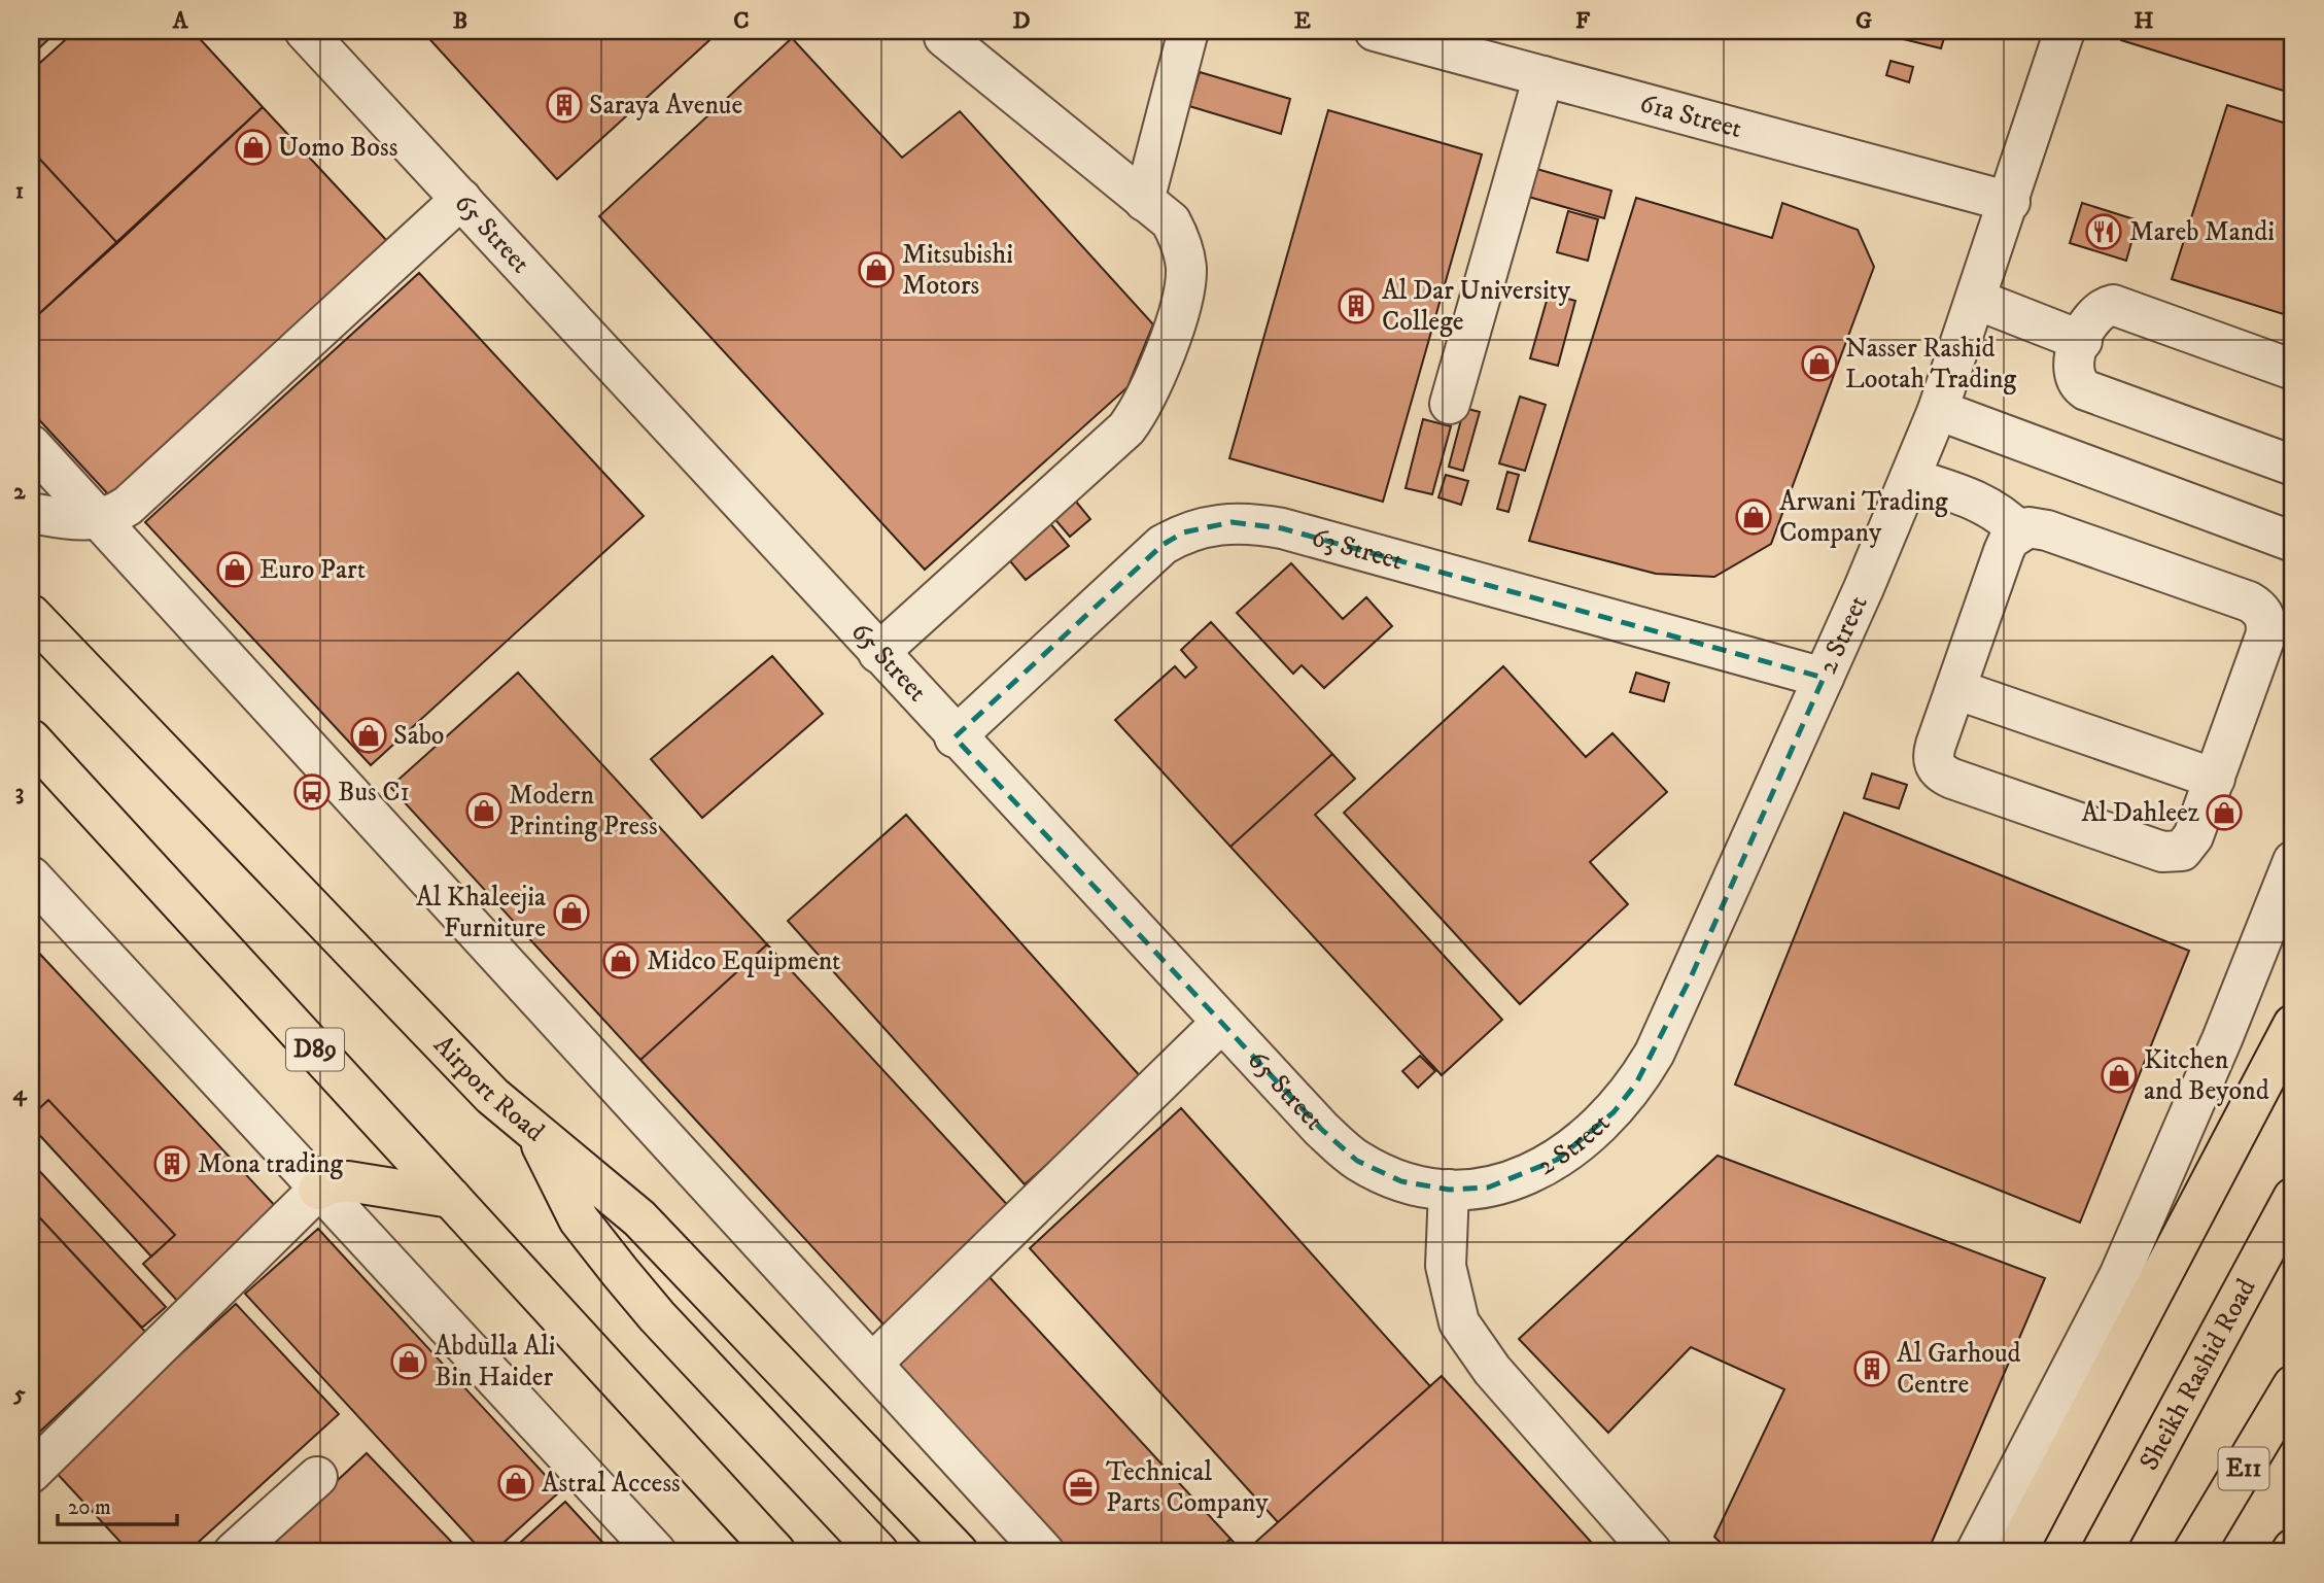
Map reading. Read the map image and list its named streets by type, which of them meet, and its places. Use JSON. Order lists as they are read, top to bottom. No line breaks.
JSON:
{"streets":{"main road":["D89","Airport Road","Sheikh Rashid Road","E11"],"street":["61a Street","65 Street","63 Street","2 Street"]},"crossings":[["61a Street","2 Street"],["65 Street","63 Street"],["65 Street","2 Street"],["63 Street","2 Street"]],"places":{"building":["Saraya Avenue","Al Dar University College","Mona trading","Al Garhoud Centre"],"shop":["Uomo Boss","Mitsubishi Motors","Nasser Rashid Lootah Trading","Arwani Trading Company","Euro Part","Sabo","Modern Printing Press","Al Dahleez","Al Khaleejia Furniture","Midco Equipment","Kitchen and Beyond","Abdulla Ali Bin Haider","Astral Access"],"restaurant":["Mareb Mandi"],"bus stop":["Bus C1"],"office":["Technical Parts Company"]},"scale_bar":"20 m","grid":{"columns":["A","B","C","D","E","F","G","H"],"rows":["1","2","3","4","5"]}}
